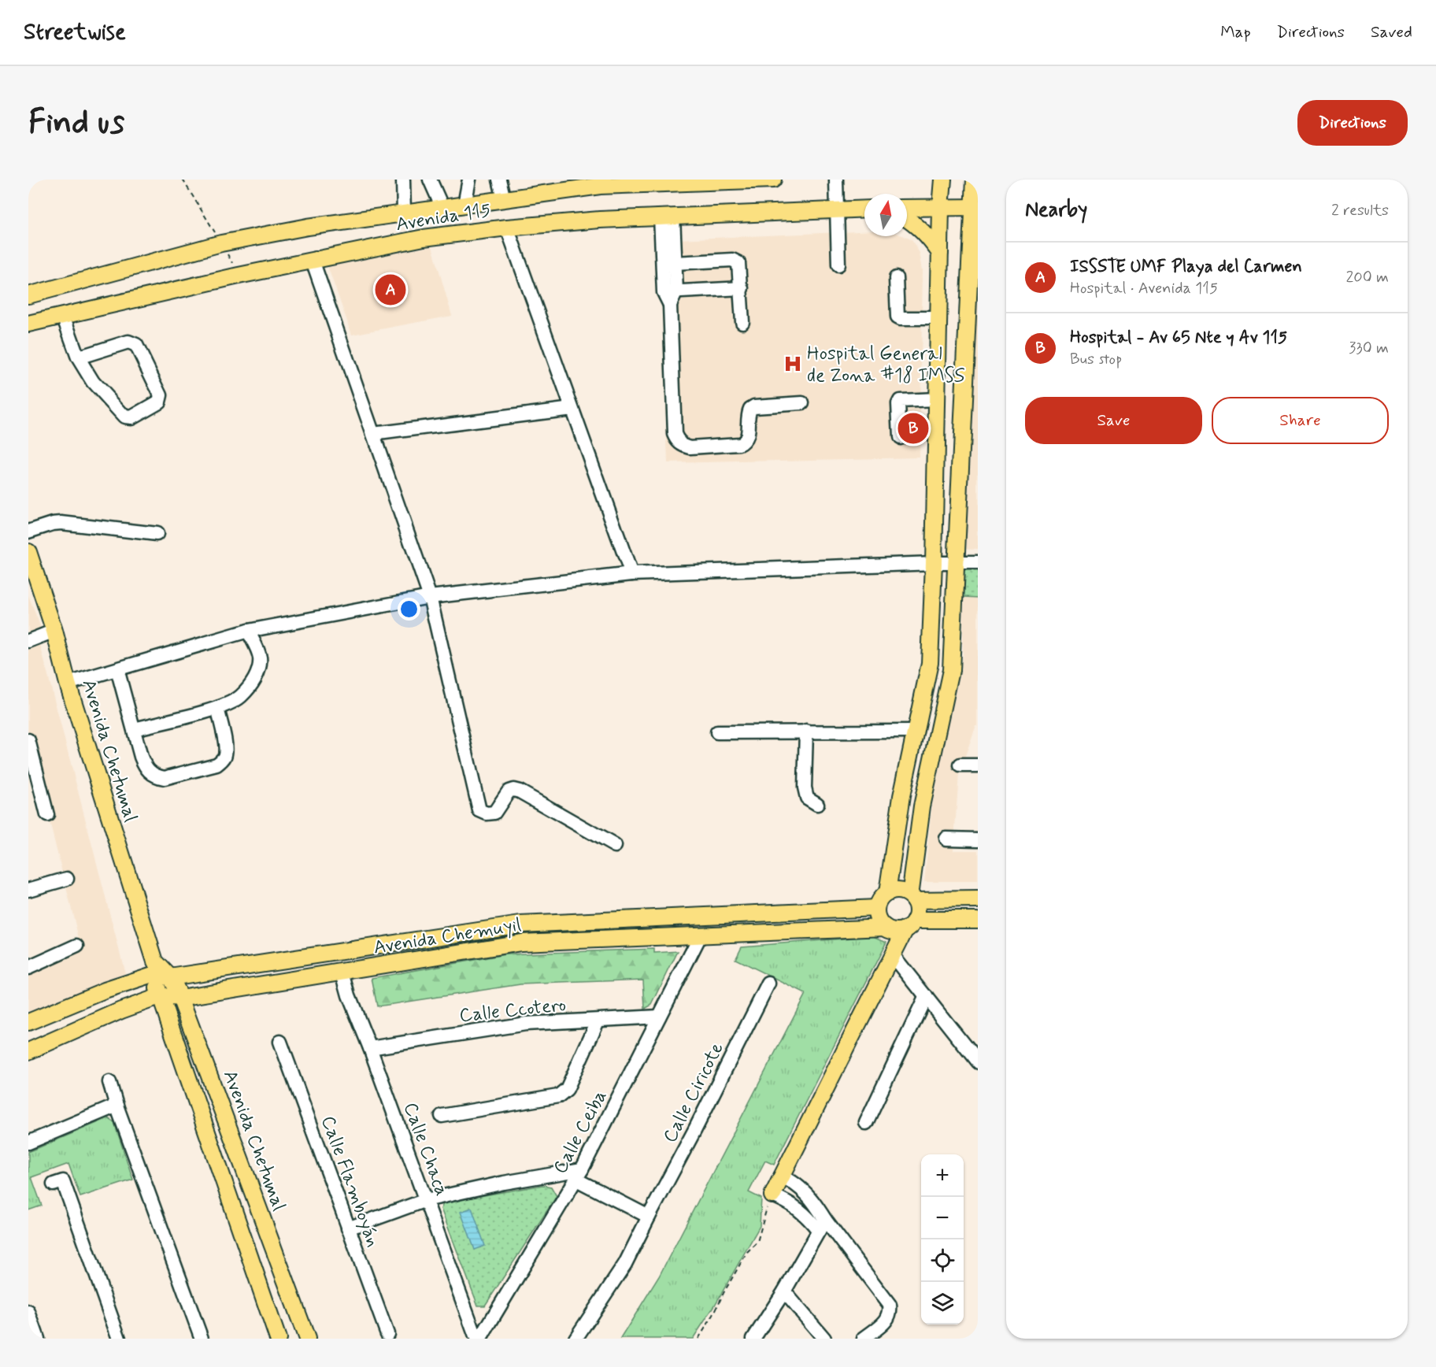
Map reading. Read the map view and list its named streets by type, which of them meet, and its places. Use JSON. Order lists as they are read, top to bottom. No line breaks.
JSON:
{"streets":{"main road":["Avenida 115","Avenida Chetumal","Avenida Chemuyil"],"street":["Calle Ccotero","Calle Ciricote","Calle Ceiba","Calle Chaca","Calle Flamboyán"]},"crossings":[["Avenida Chetumal","Avenida Chemuyil"],["Avenida Chemuyil","Calle Ceiba"],["Avenida Chemuyil","Calle Chaca"],["Calle Ccotero","Calle Ceiba"],["Calle Ccotero","Calle Chaca"]],"places":{"hospital":["Hospital General de Zona #18 IMSS"]},"north":"top","page":{"header":"Streetwise","nav":["Map","Directions","Saved"],"buttons":["Directions",["Save","Share"]],"title":"Find us","heading":["Nearby","2 results"],"list":[{"mark":"A","name":"ISSSTE UMF Playa del Carmen","note":"Hospital · Avenida 115","value":"200 m"},{"mark":"B","name":"Hospital - Av 65 Nte y Av 115","note":"Bus stop","value":"330 m"}],"pins":["A","B"],"map_buttons":["+","−"]}}
